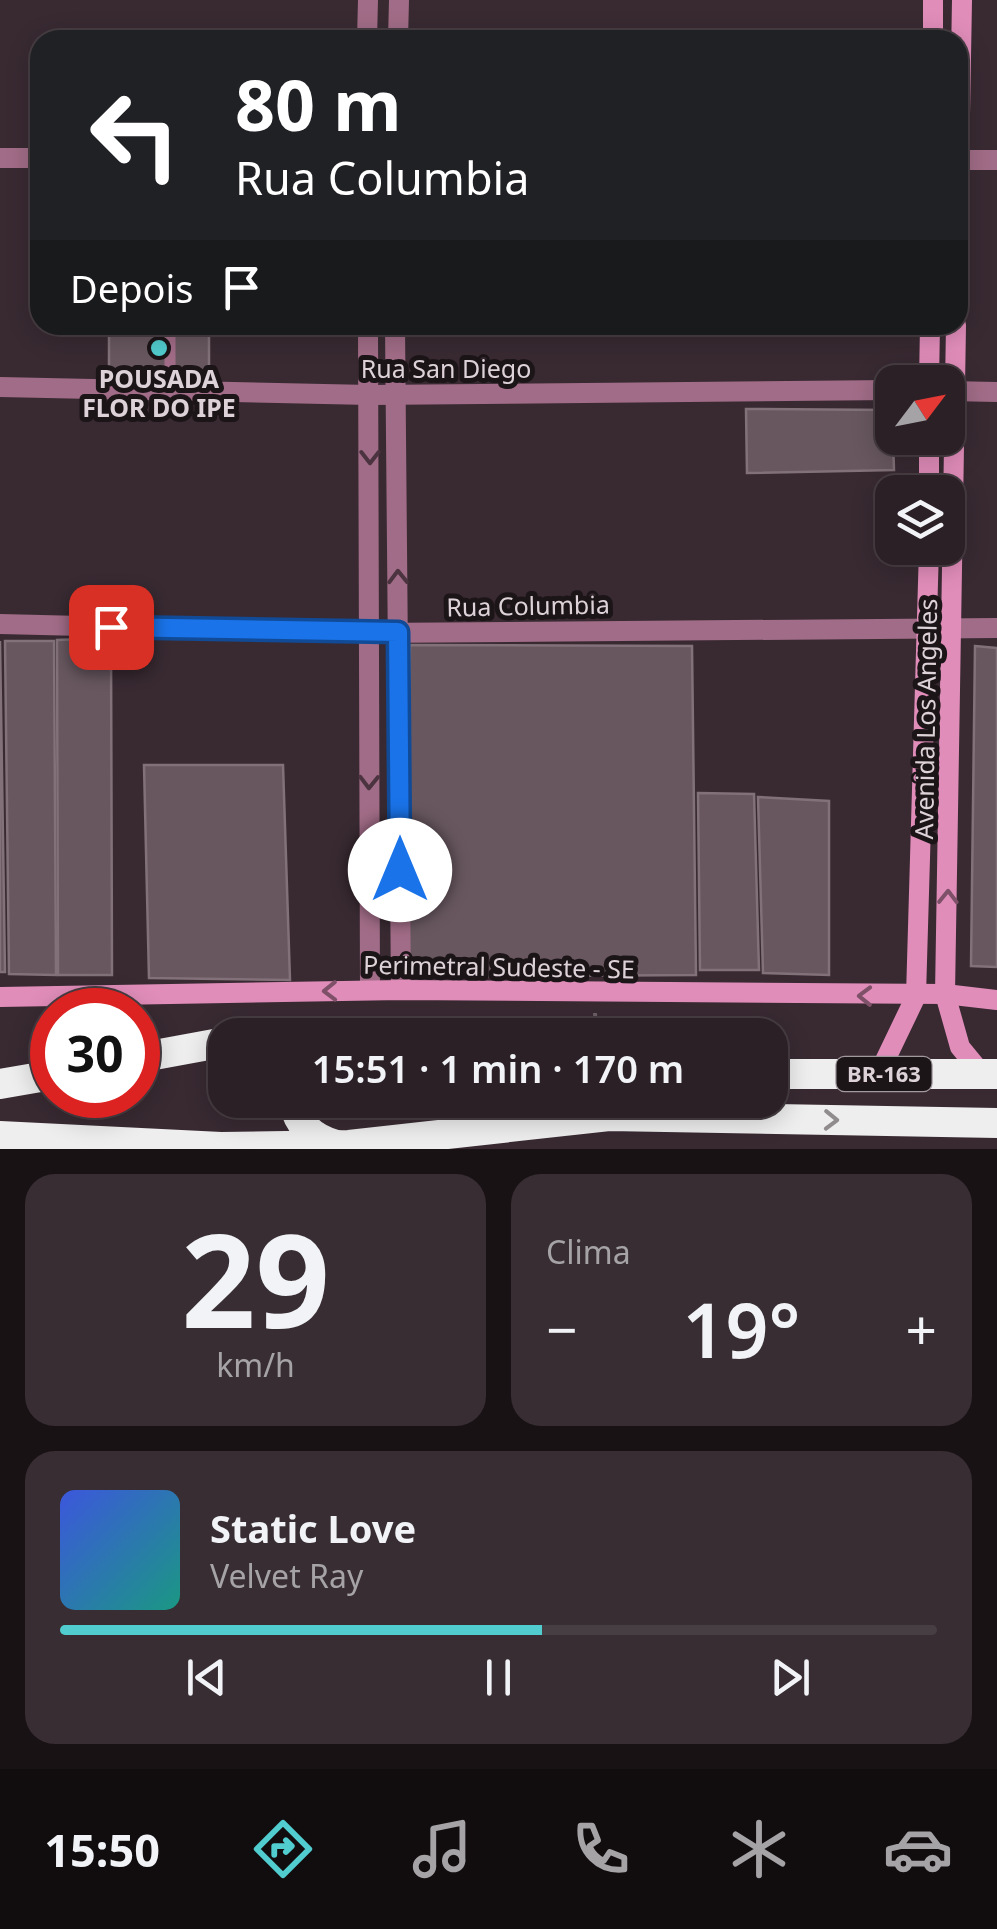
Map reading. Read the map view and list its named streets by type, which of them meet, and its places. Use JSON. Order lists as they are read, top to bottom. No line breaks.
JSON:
{"streets":{"highway":["BR-163"],"street":["Rua San Diego","Rua Columbia","Avenida Los Angeles","Perimetral Sudeste - SE"]},"crossings":[["Rua Columbia","Avenida Los Angeles"],["Avenida Los Angeles","Perimetral Sudeste - SE"],["Avenida Los Angeles","BR-163"]],"one_way":["Perimetral Sudeste - SE"],"places":["POUSADA FLOR DO IPE"],"north":"top right","page":{"turn":["80 m","Rua Columbia"],"then":"Depois","limit":"30","trip":"15:51 · 1 min · 170 m","tile":[["29","km/h"],"Clima"],"heat":["−","19°","+"],"song":["Static Love","Velvet Ray"],"tabs":"15:50"}}
